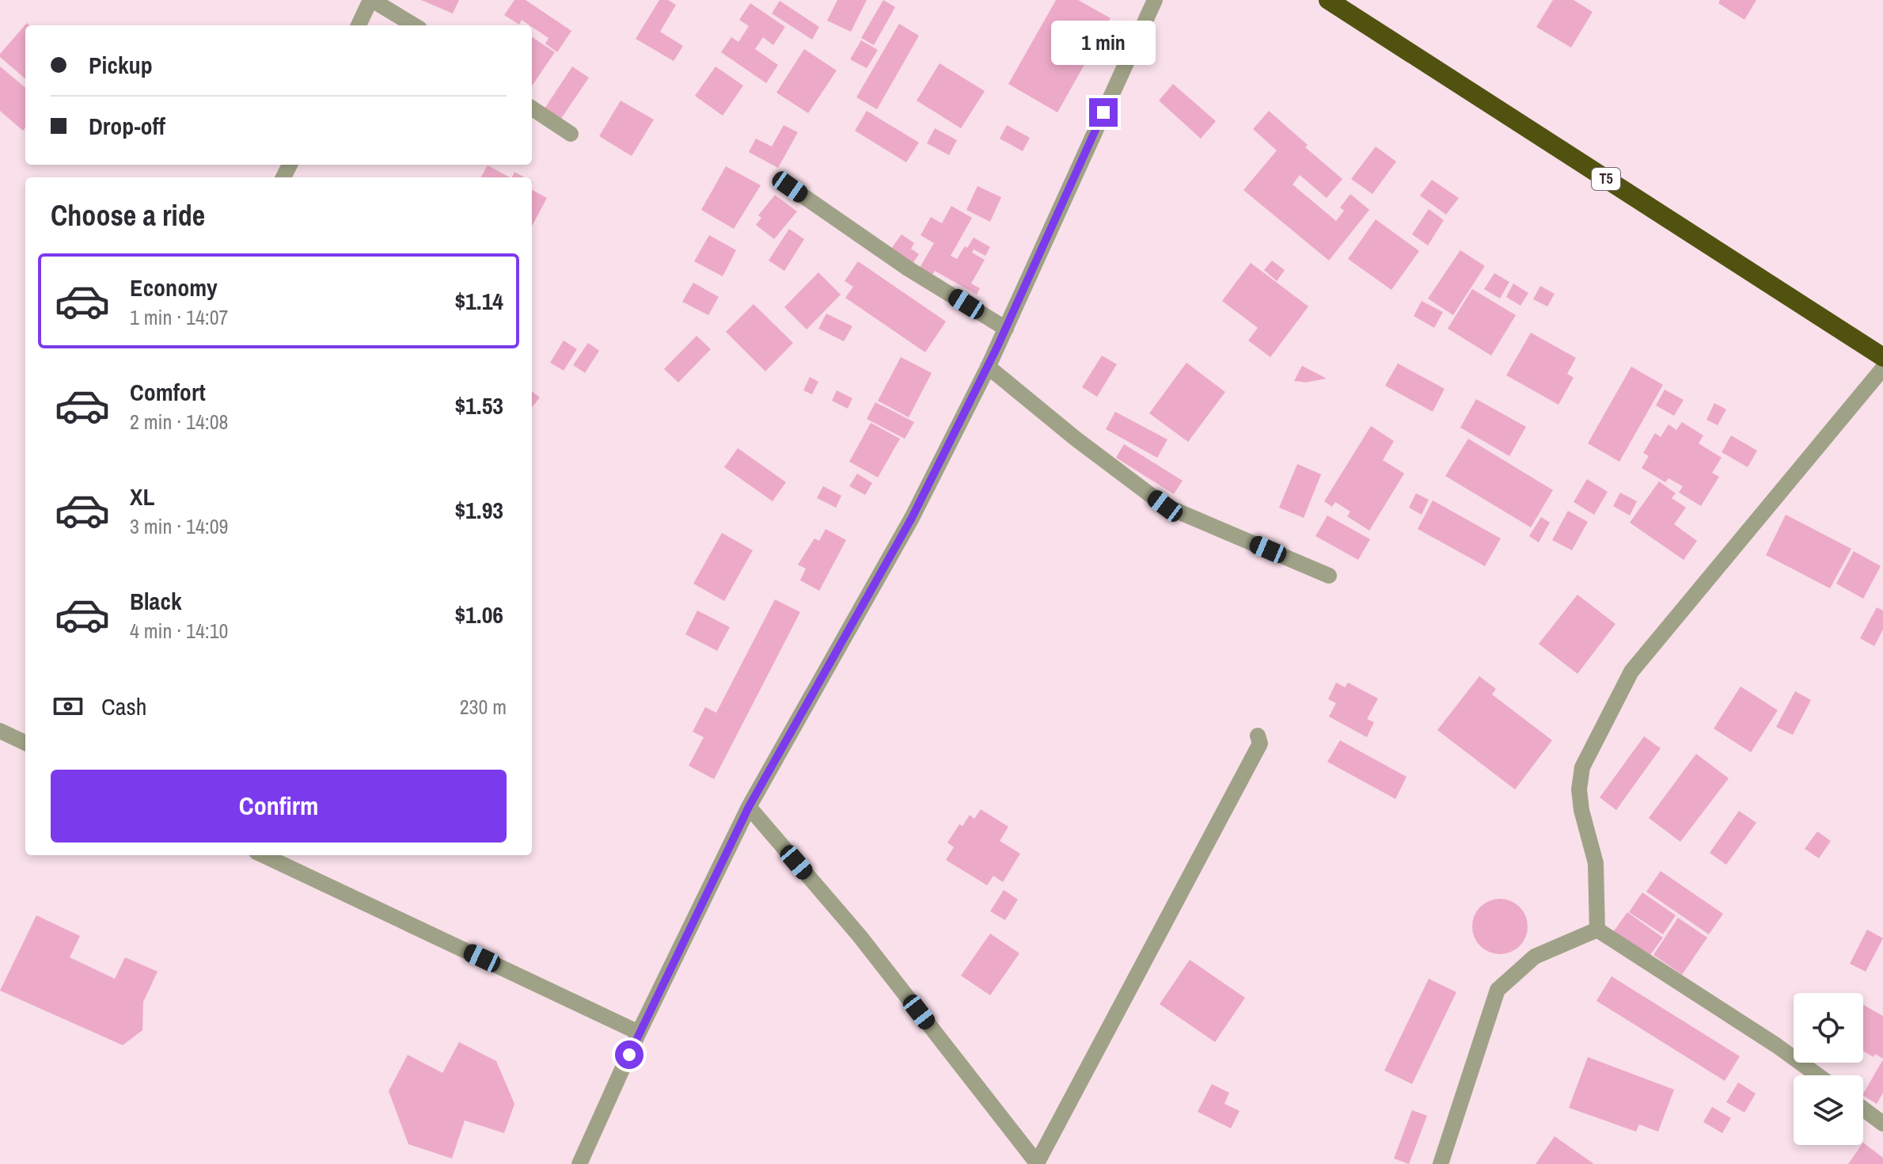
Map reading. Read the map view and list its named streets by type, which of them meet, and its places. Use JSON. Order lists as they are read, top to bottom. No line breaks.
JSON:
{"streets":{"highway":["T5"]},"page":{"bubble":"1 min","banner":["Pickup","Drop-off"],"heading":"Choose a ride","list":[{"name":"Economy","note":"1 min · 14:07","value":"$1.14"},{"name":"Comfort","note":"2 min · 14:08","value":"$1.53"},{"name":"XL","note":"3 min · 14:09","value":"$1.93"},{"name":"Black","note":"4 min · 14:10","value":"$1.06"}],"pay":["Cash","230 m"],"buttons":"Confirm"}}
